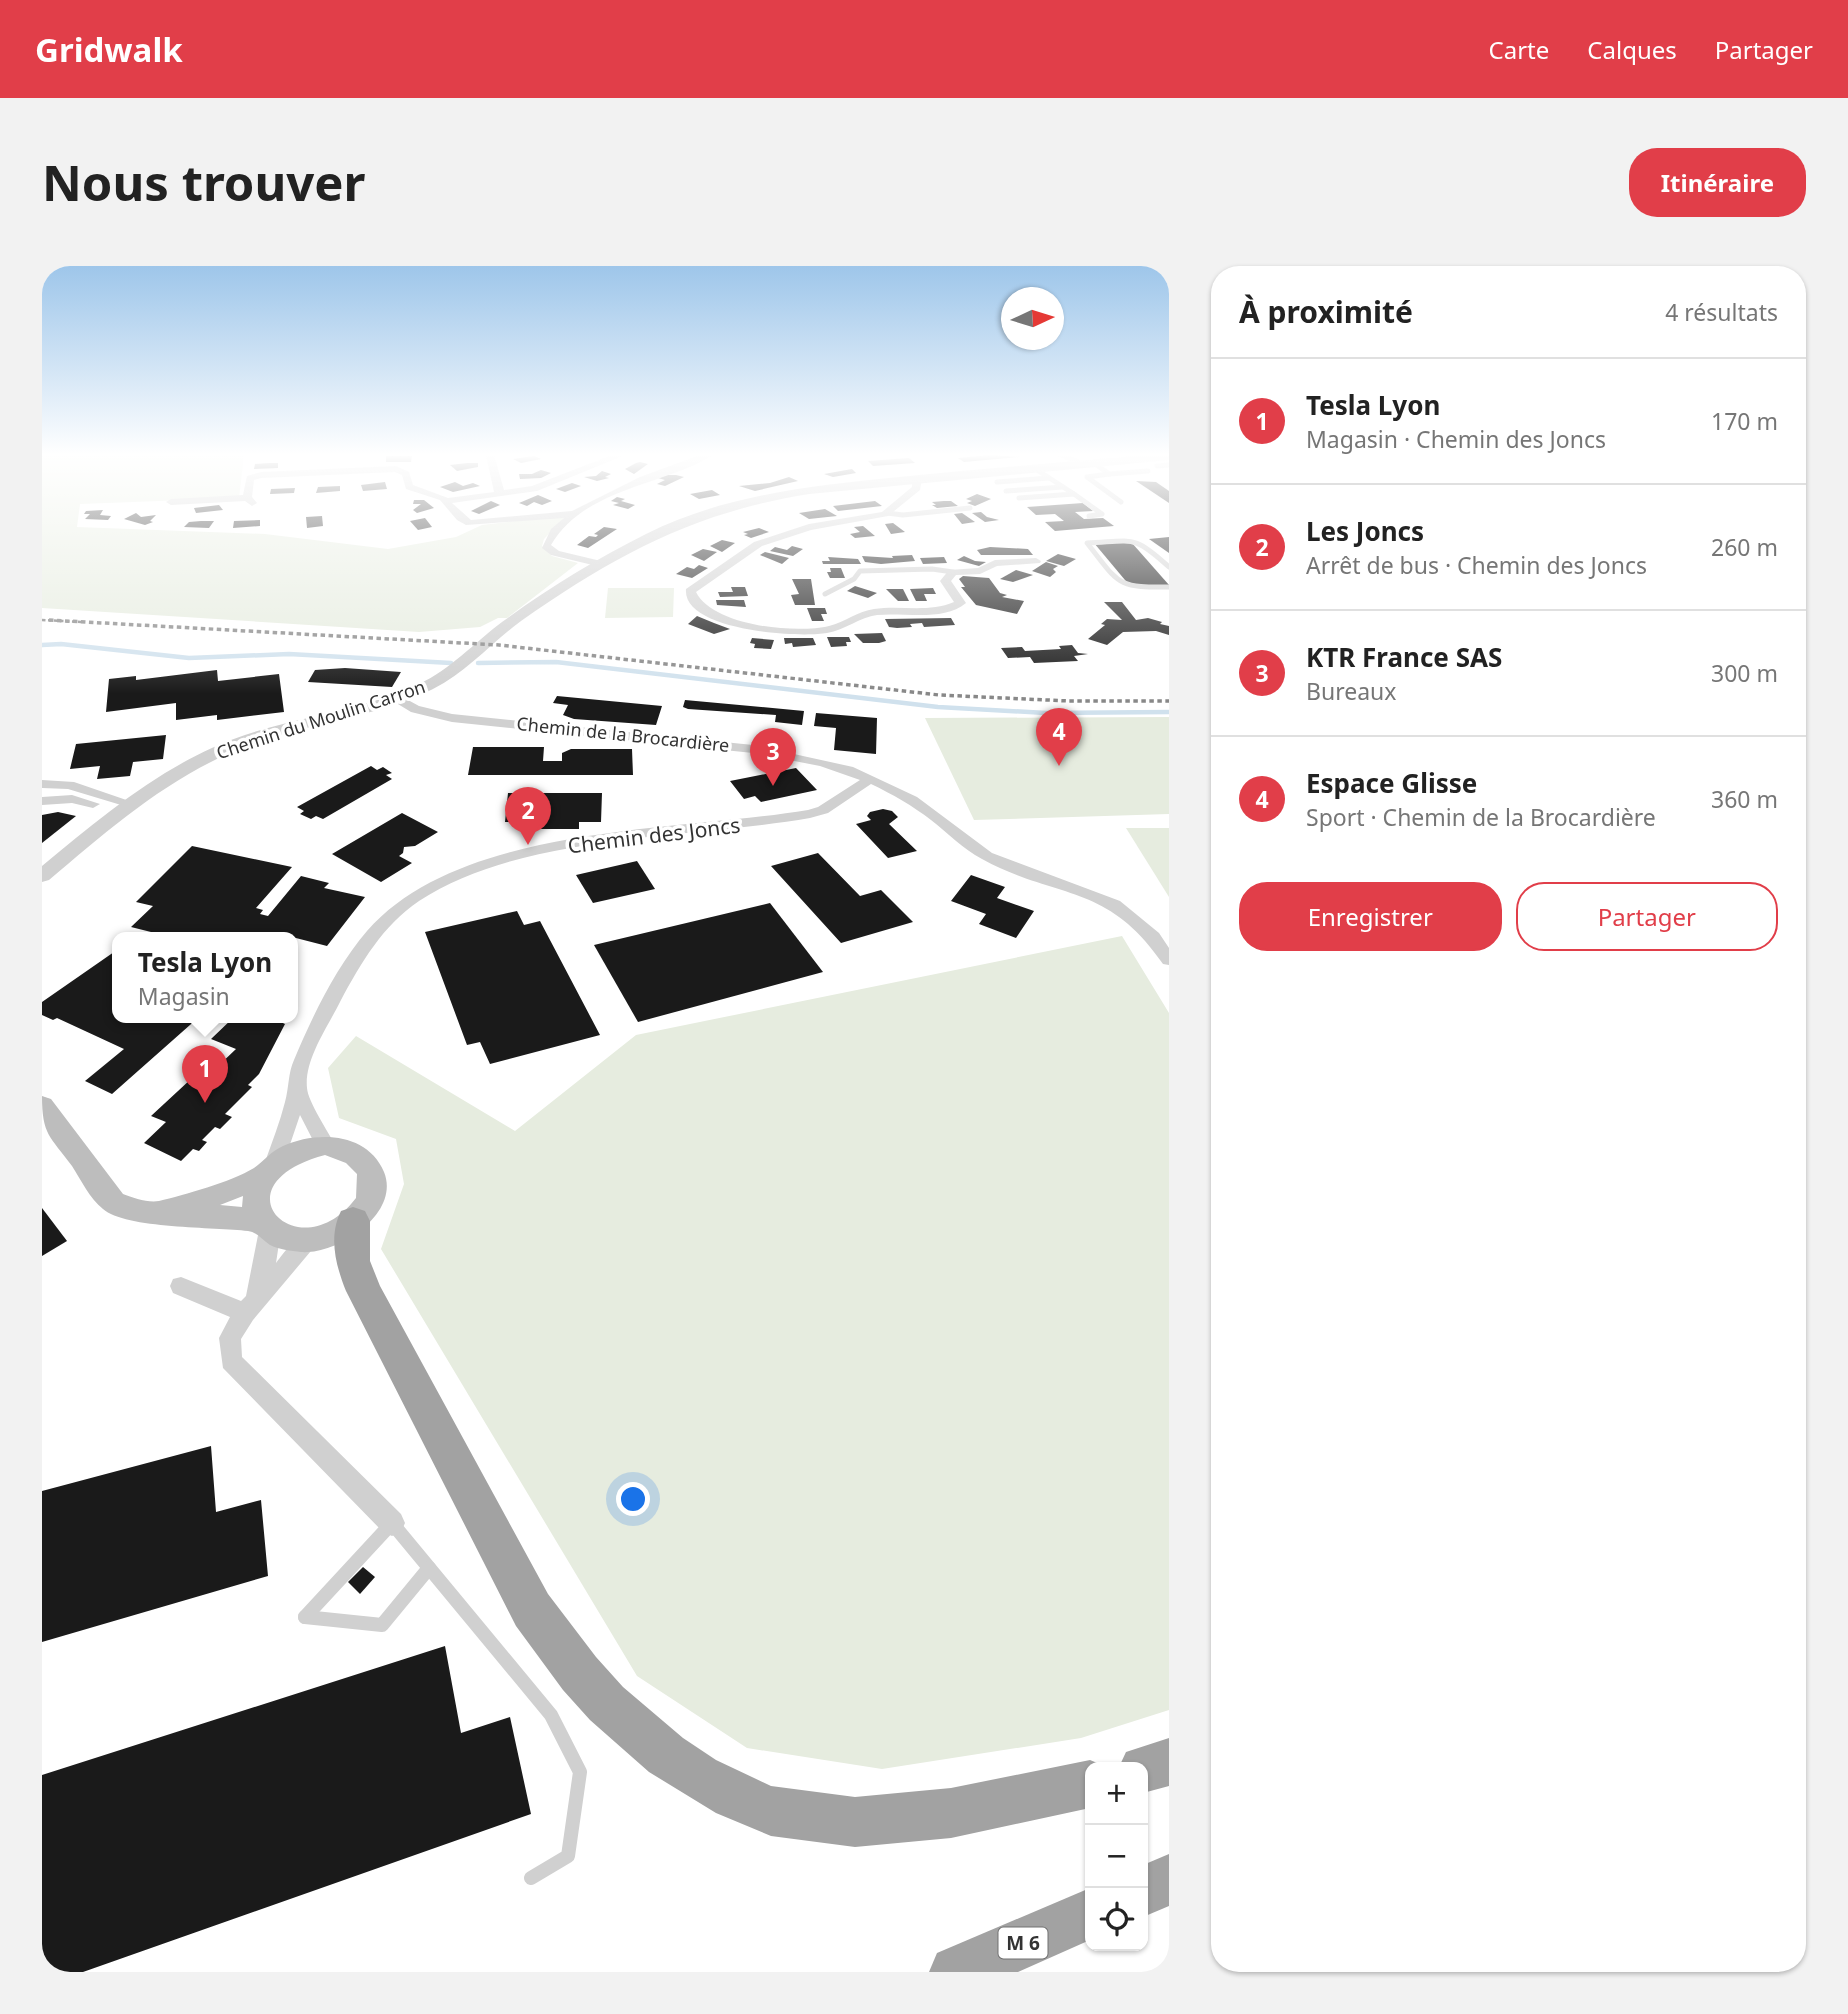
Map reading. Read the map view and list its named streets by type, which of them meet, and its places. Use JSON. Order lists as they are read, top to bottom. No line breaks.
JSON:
{"streets":{"highway":["M 6"],"street":["Chemin du Moulin Carron","Chemin de la Brocardière","Chemin des Joncs"]},"crossings":[["Chemin du Moulin Carron","Chemin de la Brocardière"],["Chemin de la Brocardière","Chemin des Joncs"]],"north":"right","page":{"header":"Gridwalk","nav":["Carte","Calques","Partager"],"buttons":["Itinéraire",["Enregistrer","Partager"]],"title":"Nous trouver","heading":["À proximité","4 résultats"],"list":[{"mark":"1","name":"Tesla Lyon","note":"Magasin · Chemin des Joncs","value":"170 m"},{"mark":"2","name":"Les Joncs","note":"Arrêt de bus · Chemin des Joncs","value":"260 m"},{"mark":"3","name":"KTR France SAS","note":"Bureaux","value":"300 m"},{"mark":"4","name":"Espace Glisse","note":"Sport · Chemin de la Brocardière","value":"360 m"}],"pins":["4","3","2","1"],"popup":["Tesla Lyon","Magasin"],"map_buttons":["+","−"]}}
